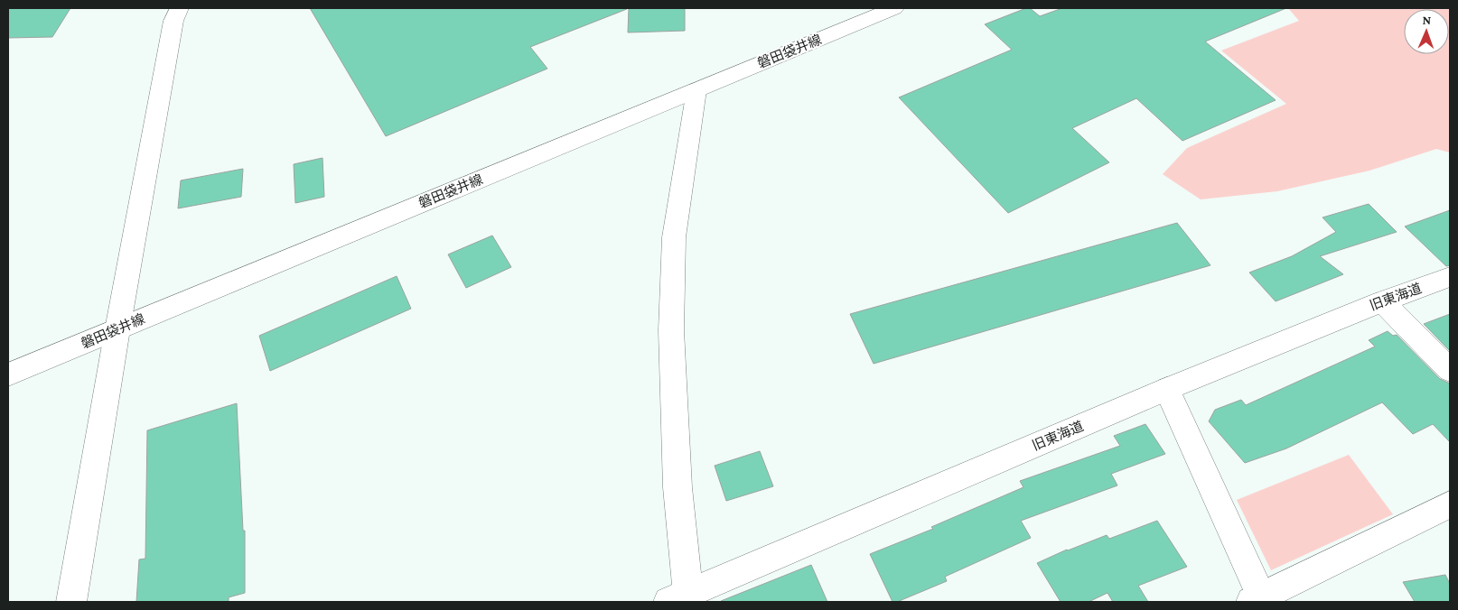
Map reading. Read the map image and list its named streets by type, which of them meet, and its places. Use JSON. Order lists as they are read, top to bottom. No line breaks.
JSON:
{"streets":{"street":["磐田袋井線","旧東海道"]},"north":"top"}
